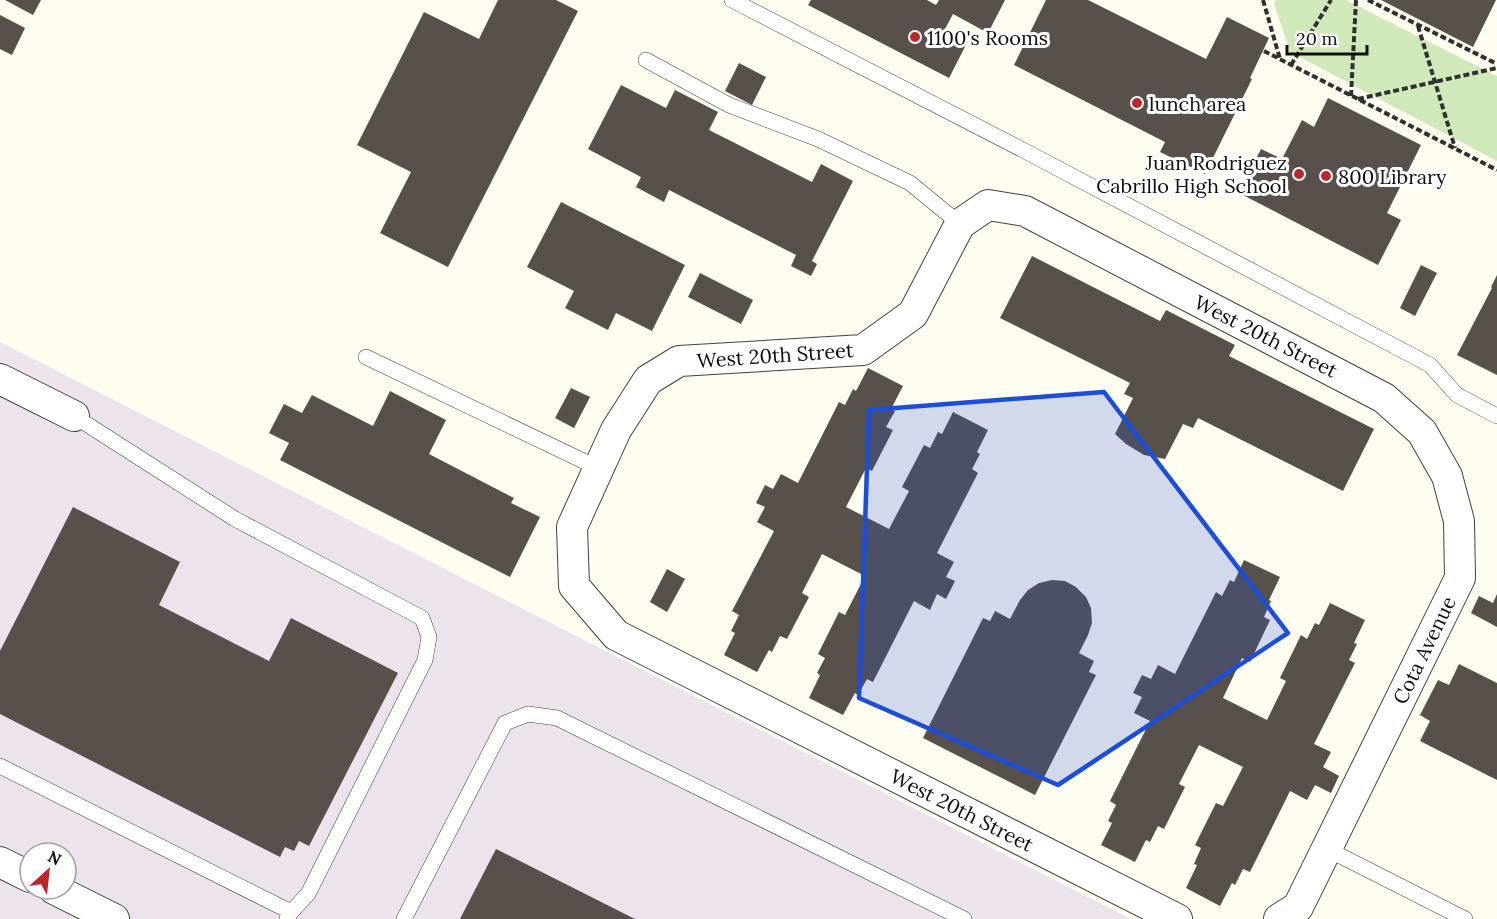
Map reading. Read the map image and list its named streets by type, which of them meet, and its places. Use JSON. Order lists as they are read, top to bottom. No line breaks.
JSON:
{"streets":{"street":["West 20th Street","Cota Avenue"]},"crossings":[["West 20th Street","Cota Avenue"]],"places":["1100's Rooms","lunch area","Juan Rodriguez Cabrillo High School","800 Library"],"scale_bar":"20 m","north":"top right"}
